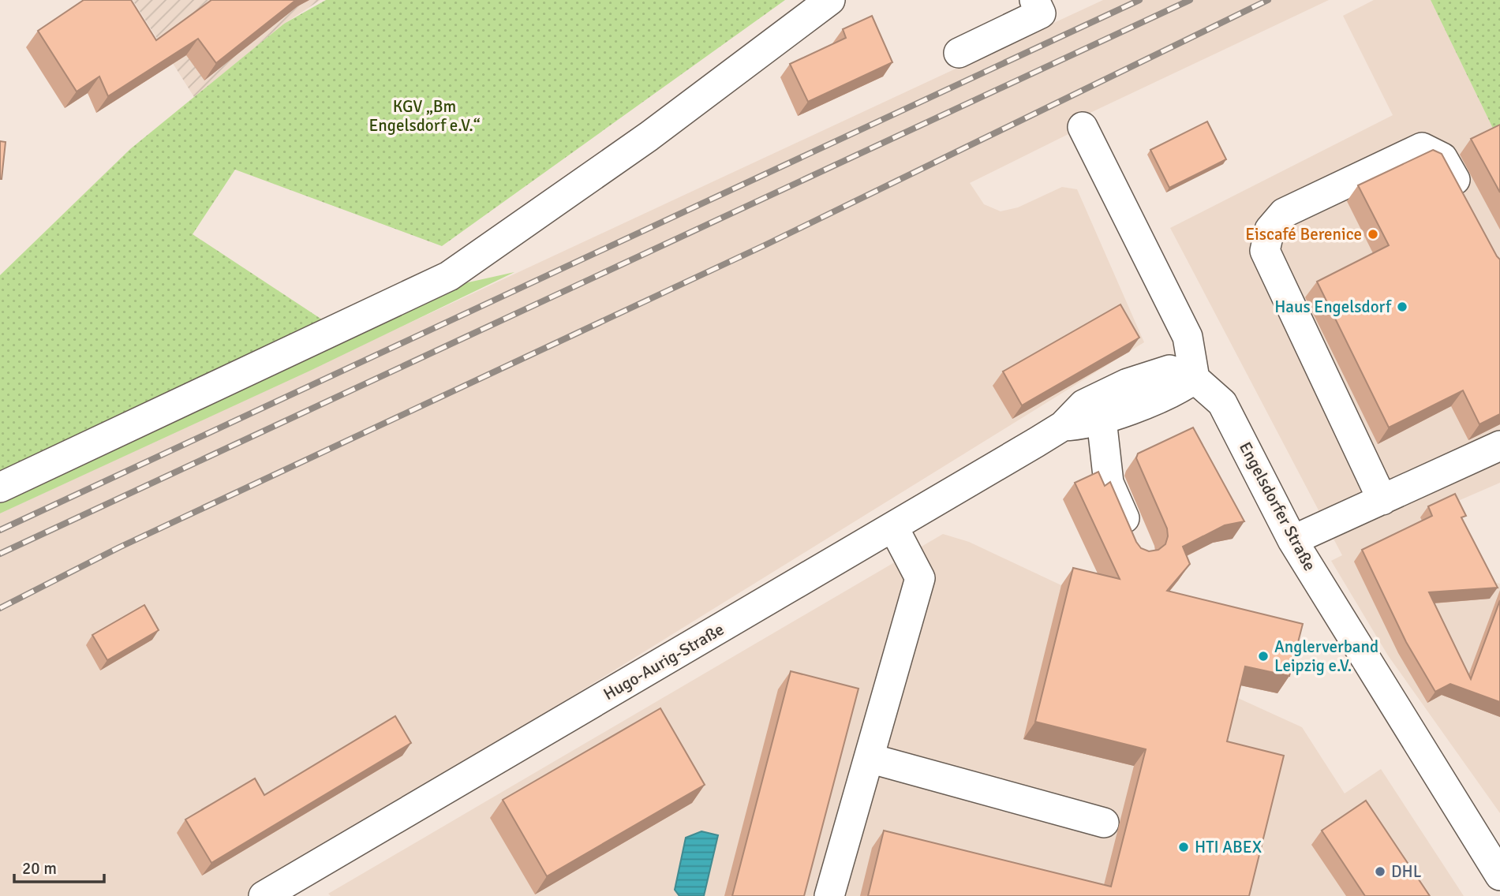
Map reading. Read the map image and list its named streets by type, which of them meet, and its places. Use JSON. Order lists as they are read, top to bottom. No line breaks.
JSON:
{"streets":{"street":["Engelsdorfer Straße","Hugo-Aurig-Straße"]},"crossings":[["Engelsdorfer Straße","Hugo-Aurig-Straße"]],"parks":["KGV „Bm Engelsdorf e.V.“"],"places":["Eiscafé Berenice","Haus Engelsdorf","Anglerverband Leipzig e.V.","HTI ABEX","DHL"],"scale_bar":"20 m"}
